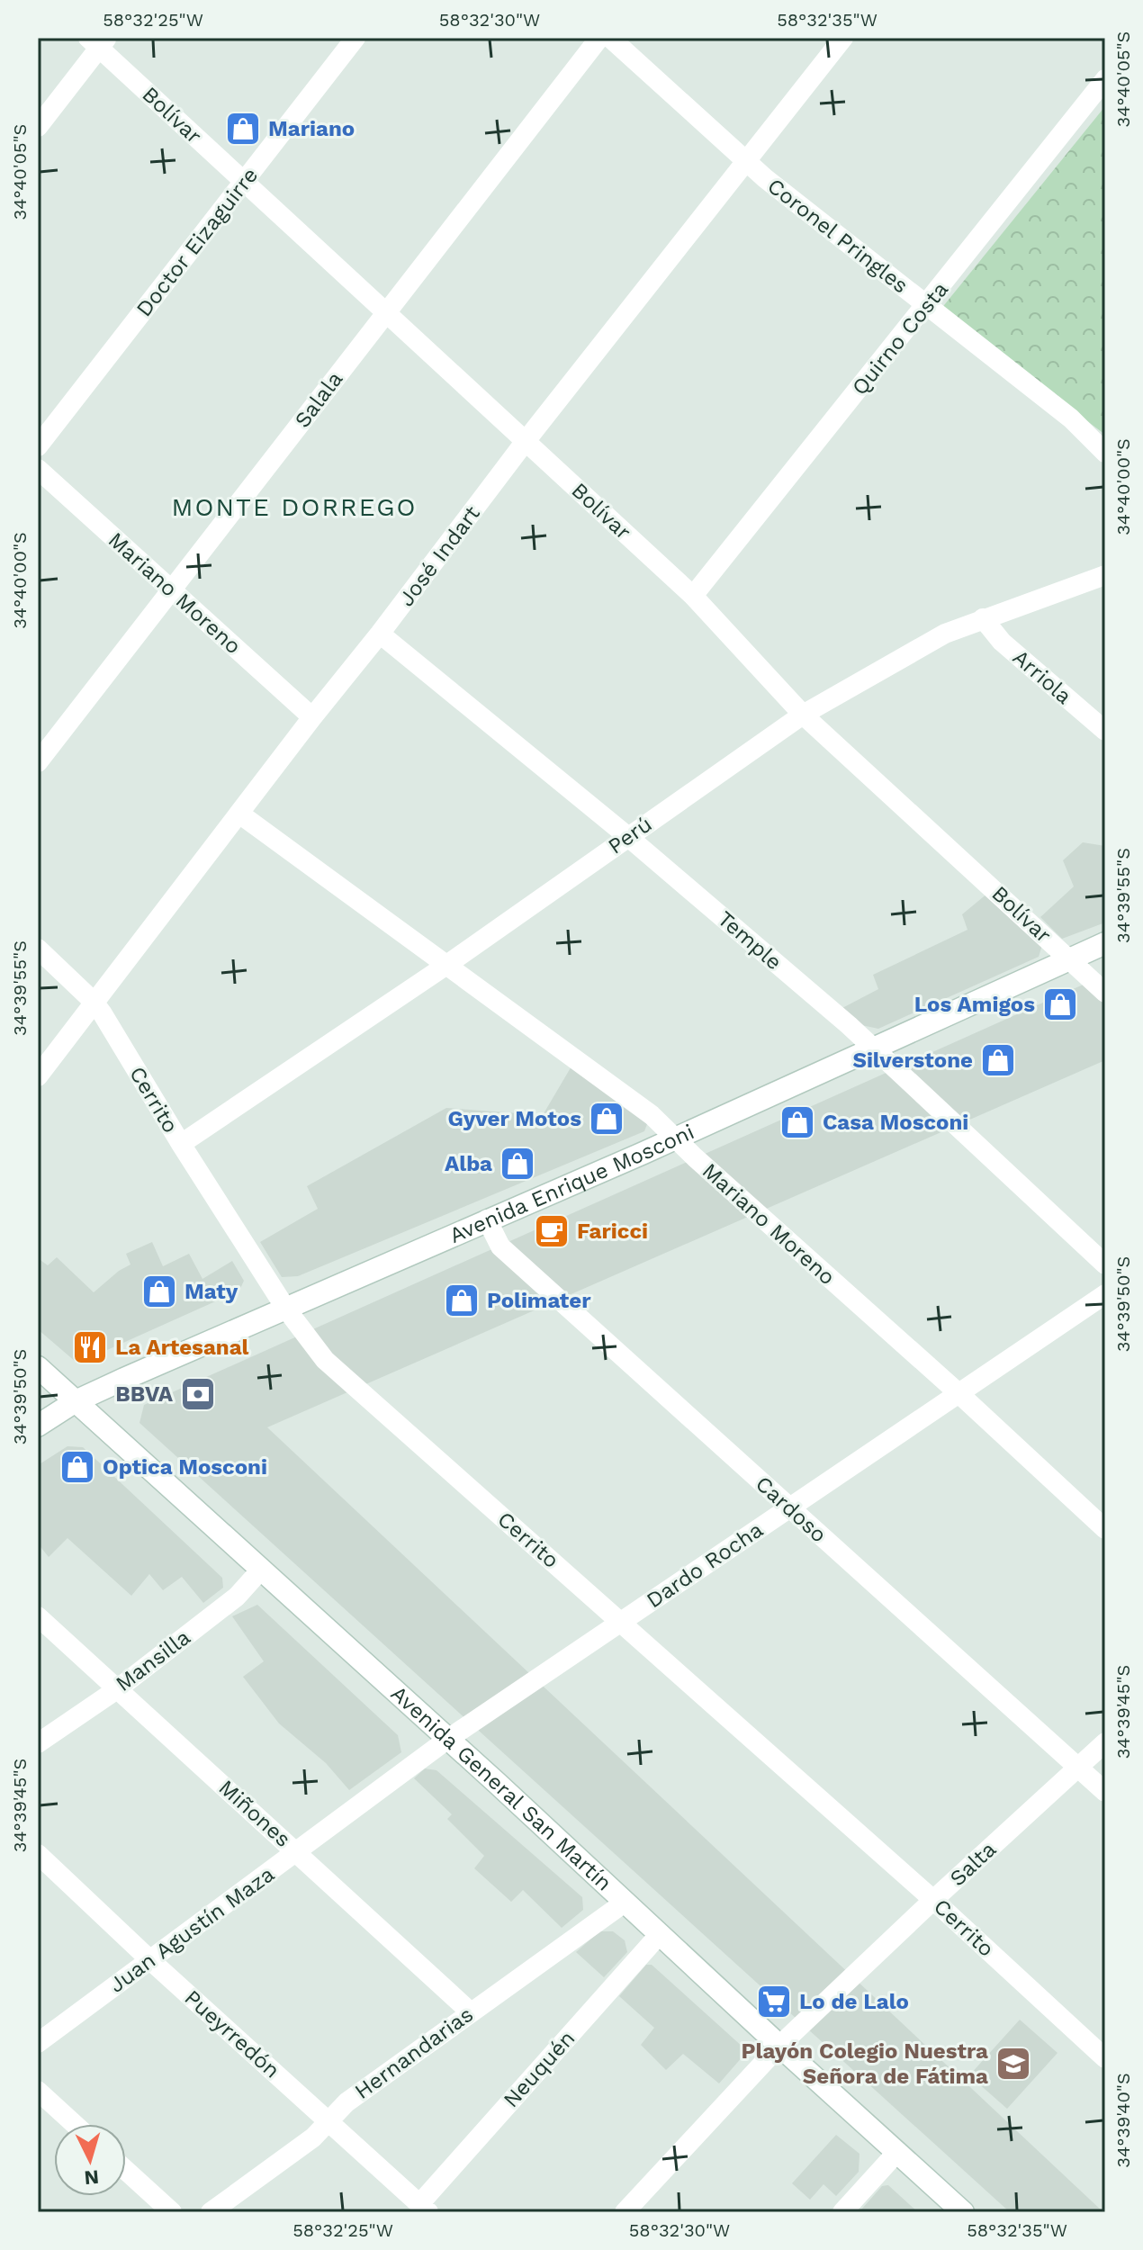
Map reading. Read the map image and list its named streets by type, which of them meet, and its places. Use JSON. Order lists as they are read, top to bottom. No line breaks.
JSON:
{"streets":{"main road":["Avenida Enrique Mosconi","Avenida General San Martín"],"street":["Bolívar","Coronel Pringles","Doctor Eizaguirre","Quirno Costa","Salala","José Indart","Mariano Moreno","Arriola","Perú","Temple","Cerrito","Cardoso","Dardo Rocha","Mansilla","Miñones","Salta","Juan Agustín Maza","Pueyrredón","Hernandarias","Neuquén"]},"crossings":[["Bolívar","Doctor Eizaguirre"],["Bolívar","Quirno Costa"],["Bolívar","Salala"],["Bolívar","José Indart"],["Bolívar","Perú"],["Bolívar","Avenida Enrique Mosconi"],["Coronel Pringles","Quirno Costa"],["Coronel Pringles","José Indart"],["Salala","Mariano Moreno"],["José Indart","Mariano Moreno"],["José Indart","Temple"],["José Indart","Cerrito"],["Mariano Moreno","Perú"],["Mariano Moreno","Avenida Enrique Mosconi"],["Mariano Moreno","Dardo Rocha"],["Arriola","Perú"],["Perú","Temple"],["Perú","Cerrito"],["Temple","Avenida Enrique Mosconi"],["Cerrito","Avenida Enrique Mosconi"],["Cerrito","Dardo Rocha"],["Cerrito","Salta"],["Avenida Enrique Mosconi","Cardoso"],["Avenida Enrique Mosconi","Avenida General San Martín"],["Cardoso","Dardo Rocha"],["Cardoso","Salta"],["Dardo Rocha","Avenida General San Martín"],["Dardo Rocha","Juan Agustín Maza"],["Mansilla","Avenida General San Martín"],["Mansilla","Miñones"],["Avenida General San Martín","Salta"],["Avenida General San Martín","Juan Agustín Maza"],["Avenida General San Martín","Hernandarias"],["Avenida General San Martín","Neuquén"],["Miñones","Juan Agustín Maza"],["Miñones","Hernandarias"],["Juan Agustín Maza","Pueyrredón"],["Pueyrredón","Hernandarias"],["Pueyrredón","Neuquén"]],"districts":["MONTE DORREGO"],"places":{"shop":["Mariano","Los Amigos","Silverstone","Gyver Motos","Casa Mosconi","Alba","Maty","Polimater","Optica Mosconi"],"cafe":["Faricci"],"restaurant":["La Artesanal"],"bank":["BBVA"],"supermarket":["Lo de Lalo"],"school or university":["Playón Colegio Nuestra Señora de Fátima"]},"north":"bottom","coordinates":["58°32'25\"W","58°32'30\"W","58°32'35\"W","34°40'05\"S","34°40'00\"S","34°39'55\"S","34°39'50\"S","34°39'45\"S","34°39'40\"S"]}
